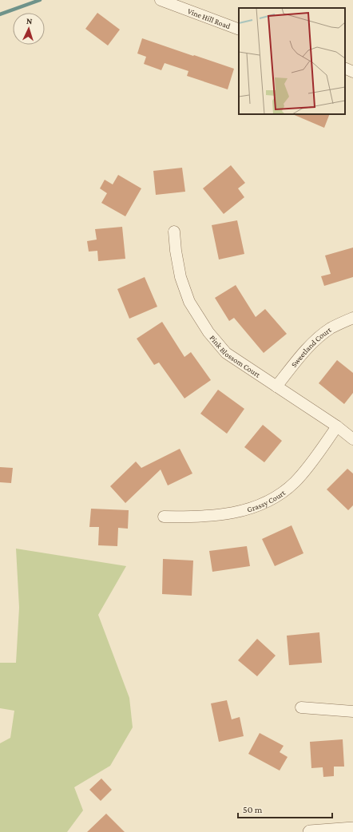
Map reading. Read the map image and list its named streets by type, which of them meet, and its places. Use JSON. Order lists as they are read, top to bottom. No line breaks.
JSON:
{"streets":{"street":["Vine Hill Road","Sweetland Court","Pink Blossom Court","Grassy Court"]},"crossings":[["Sweetland Court","Pink Blossom Court"],["Pink Blossom Court","Grassy Court"]],"scale_bar":"50 m","north":"top"}
